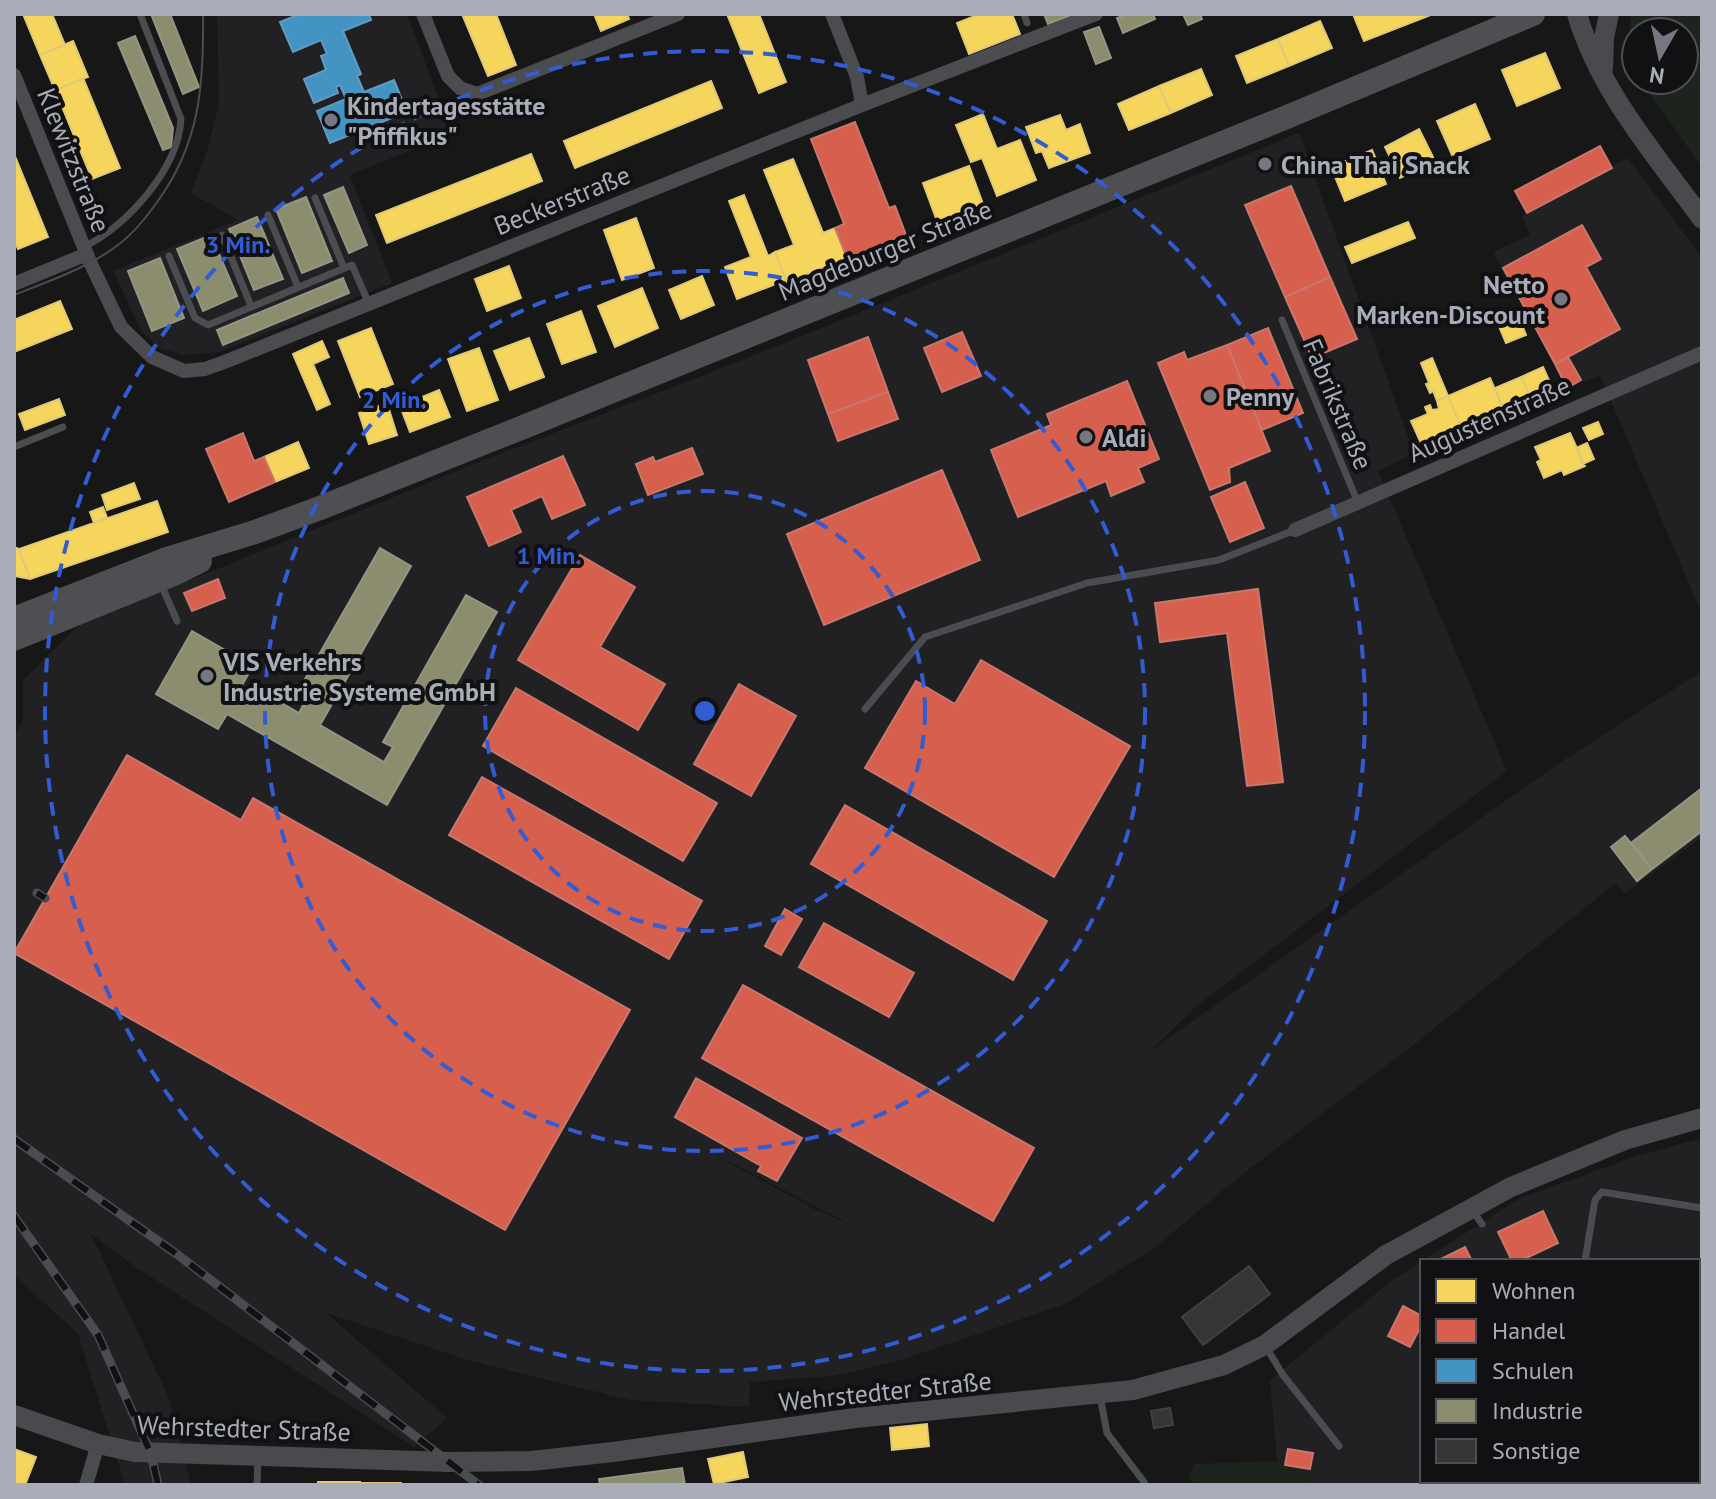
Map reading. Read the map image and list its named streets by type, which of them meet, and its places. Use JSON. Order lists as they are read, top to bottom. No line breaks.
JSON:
{"streets":{"main road":["Magdeburger Straße"],"street":["Klewitzstraße","Beckerstraße","Augustenstraße","Wehrstedter Straße"],"lane":["Fabrikstraße"]},"crossings":[["Klewitzstraße","Beckerstraße"],["Fabrikstraße","Augustenstraße"]],"places":["Kindertagesstätte \"Pfiffikus\"","China Thai Snack","Netto Marken-Discount","Penny","Aldi","VIS Verkehrs Industrie Systeme GmbH"],"legend":["Wohnen","Handel","Schulen","Industrie","Sonstige"],"north":"bottom","rings":["3 Min.","2 Min.","1 Min."]}
